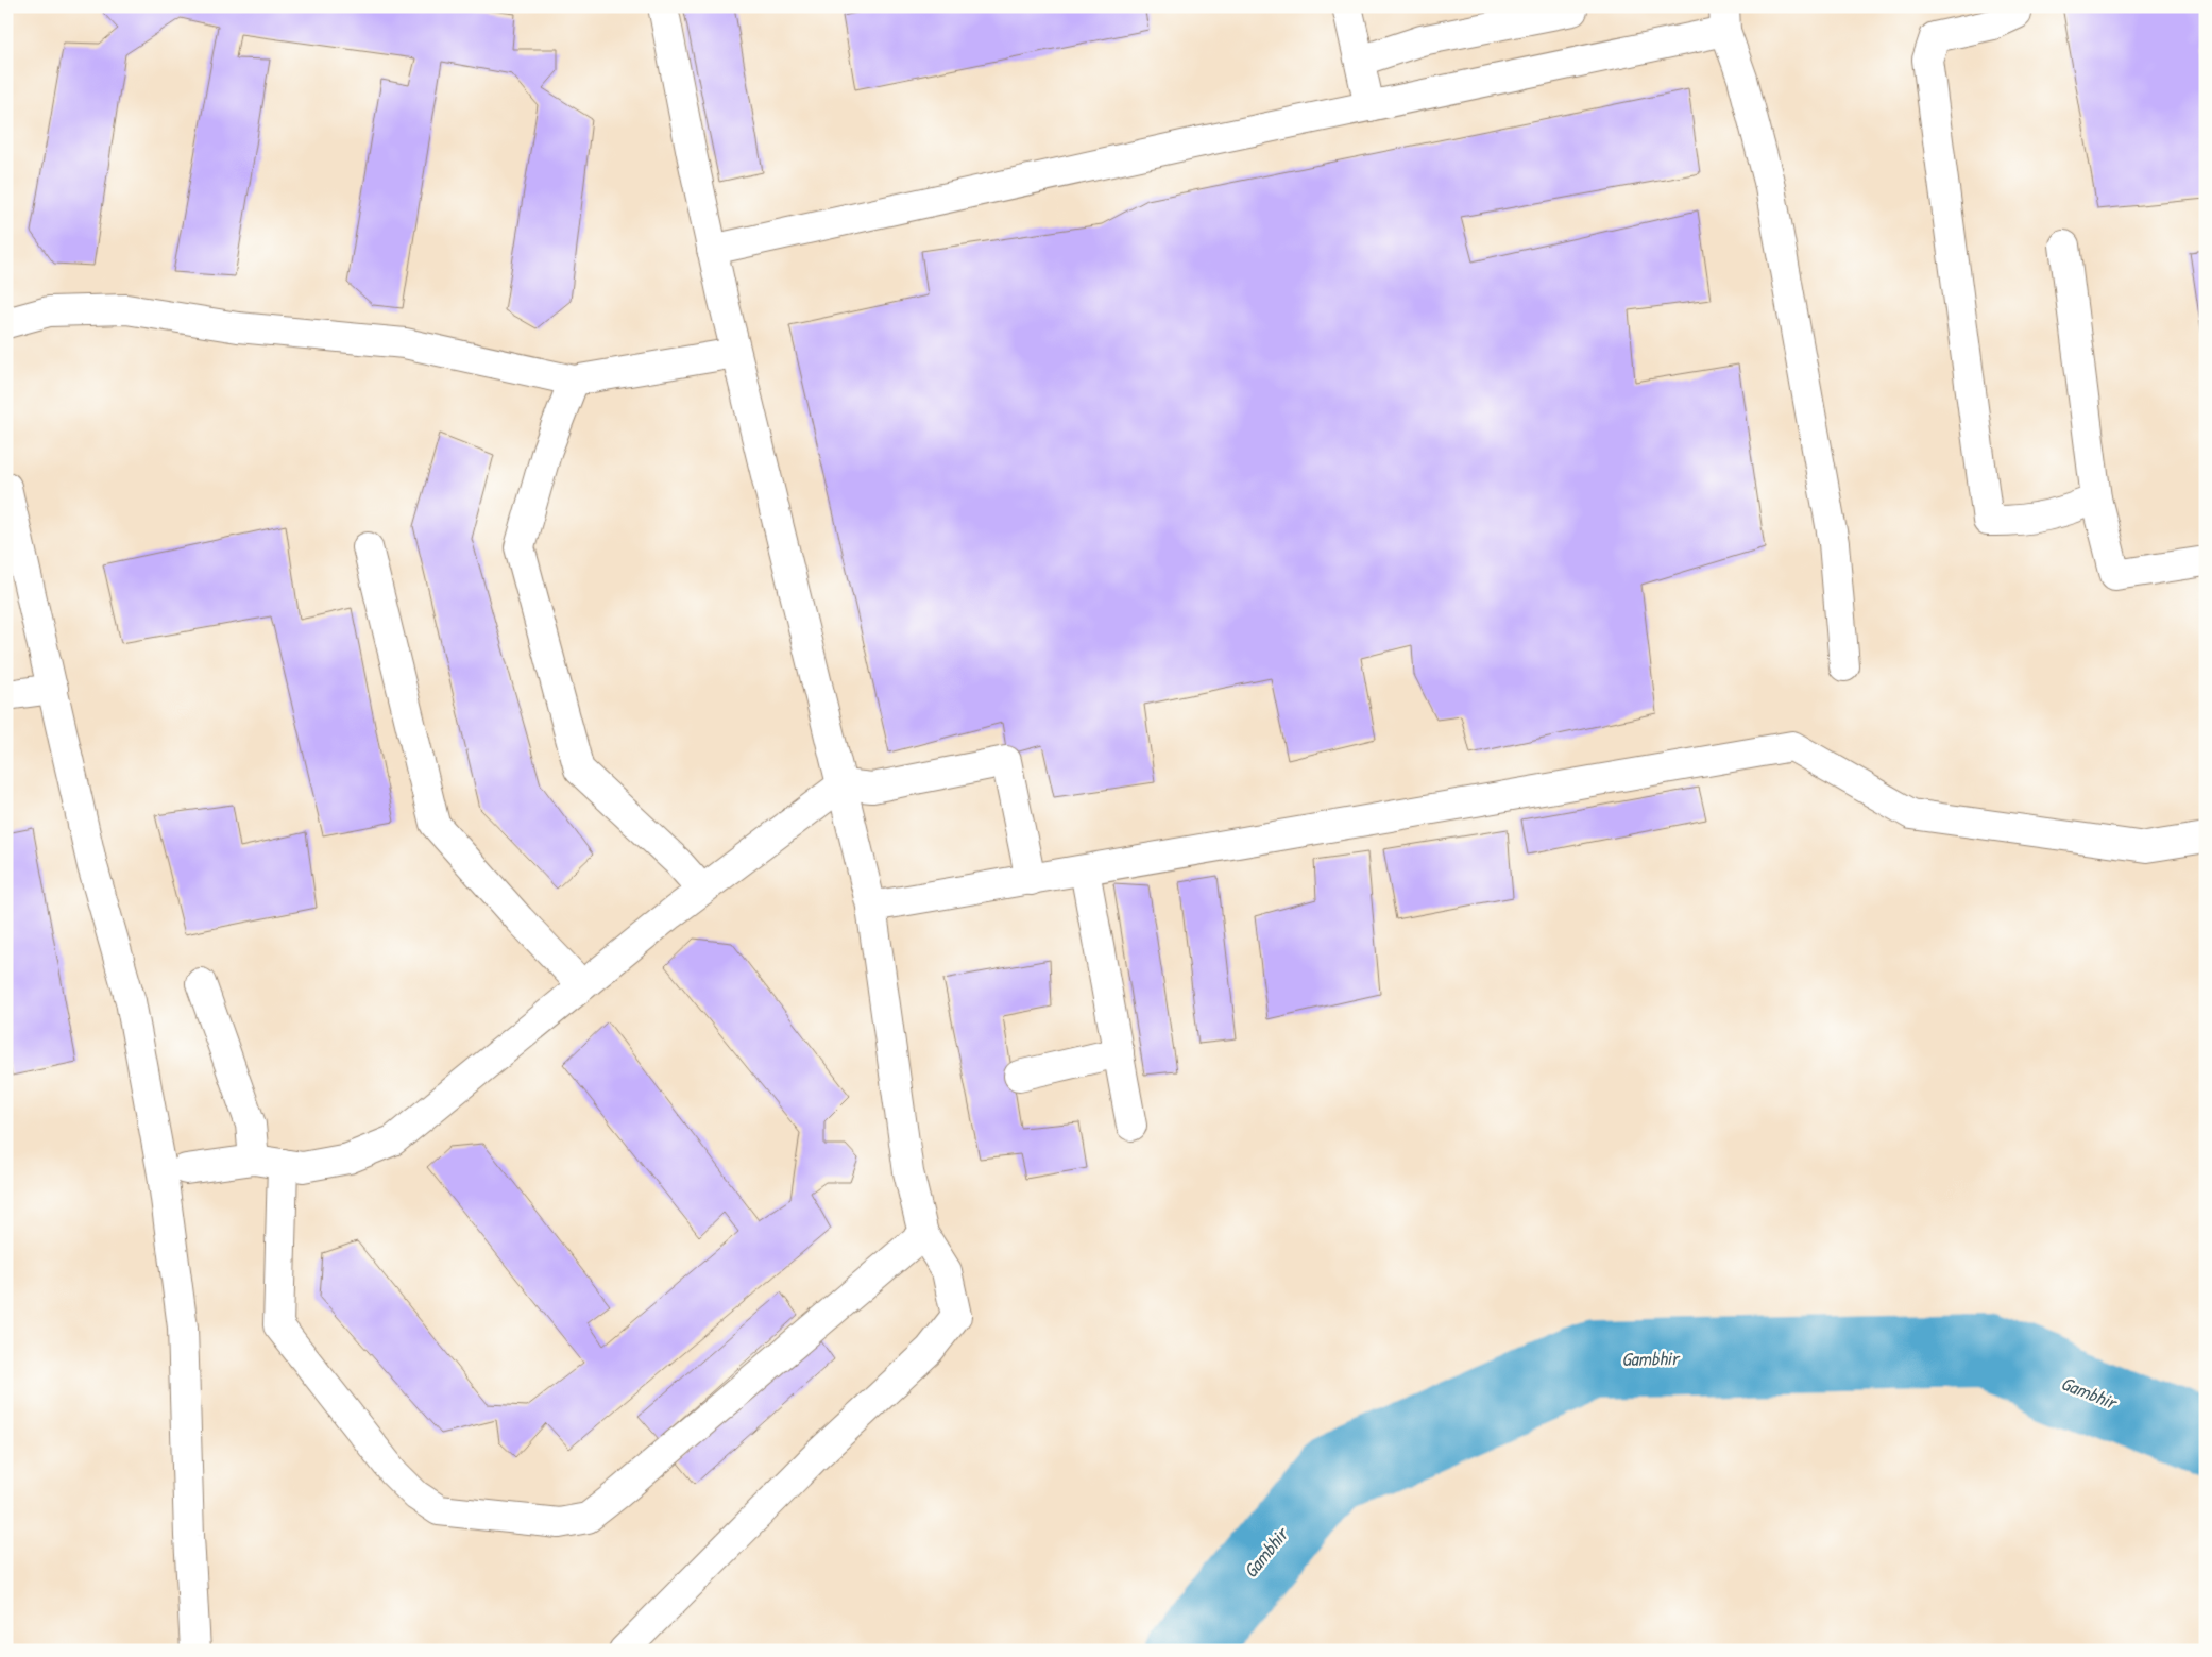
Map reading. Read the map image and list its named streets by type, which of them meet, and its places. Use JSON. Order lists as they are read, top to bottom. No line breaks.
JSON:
{"water":["Gambhir"]}
